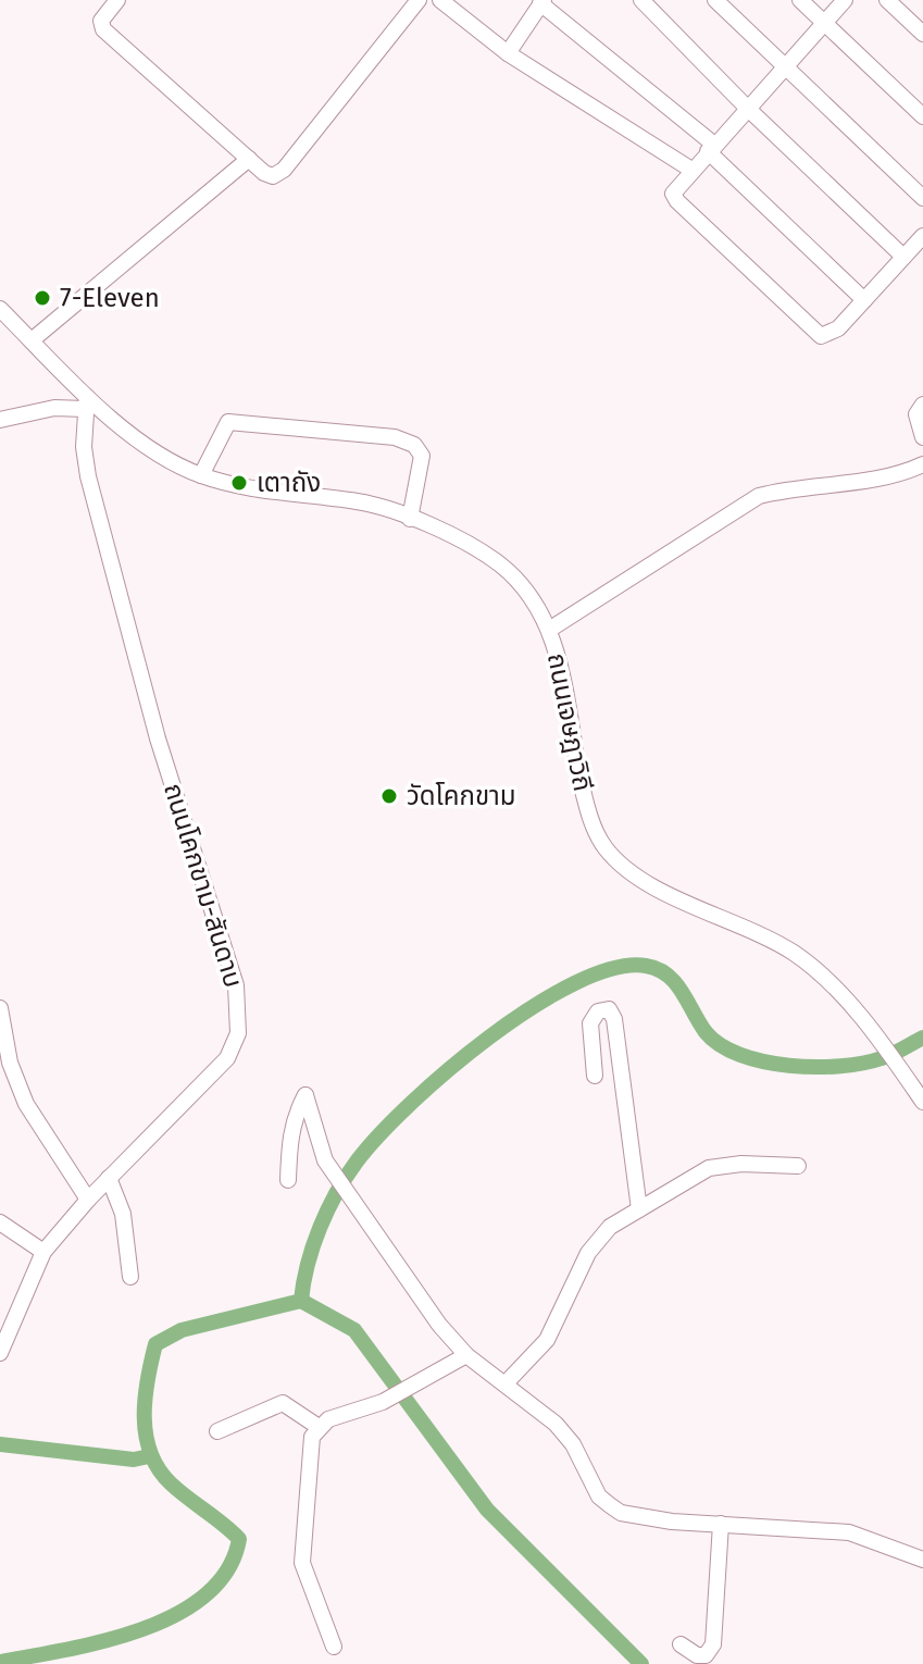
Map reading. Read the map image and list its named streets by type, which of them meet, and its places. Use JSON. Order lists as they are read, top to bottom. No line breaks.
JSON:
{"streets":{"street":["ถนนเจษฎาวิถี","ถนนโคกขาม-สันดาบ"]},"crossings":[["ถนนเจษฎาวิถี","ถนนโคกขาม-สันดาบ"]],"places":["7-Eleven","เตาถัง","วัดโคกขาม"]}
